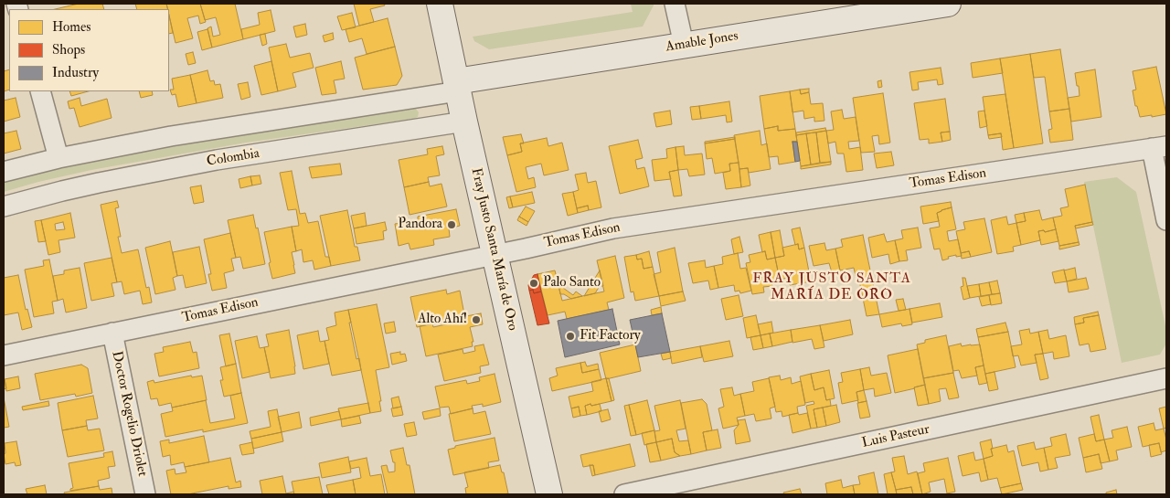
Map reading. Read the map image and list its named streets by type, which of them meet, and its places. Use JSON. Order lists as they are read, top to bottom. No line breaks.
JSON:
{"streets":{"main road":["Amable Jones","Fray Justo Santa María de Oro"],"street":["Colombia","Tomas Edison","Doctor Rogelio Driolet","Luis Pasteur"]},"crossings":[["Amable Jones","Fray Justo Santa María de Oro"],["Colombia","Fray Justo Santa María de Oro"],["Tomas Edison","Fray Justo Santa María de Oro"],["Tomas Edison","Doctor Rogelio Driolet"]],"districts":["FRAY JUSTO SANTA MARÍA DE ORO"],"places":["Pandora","Palo Santo","Alto Ahí!","Fit Factory"],"legend":["Homes","Shops","Industry"]}
